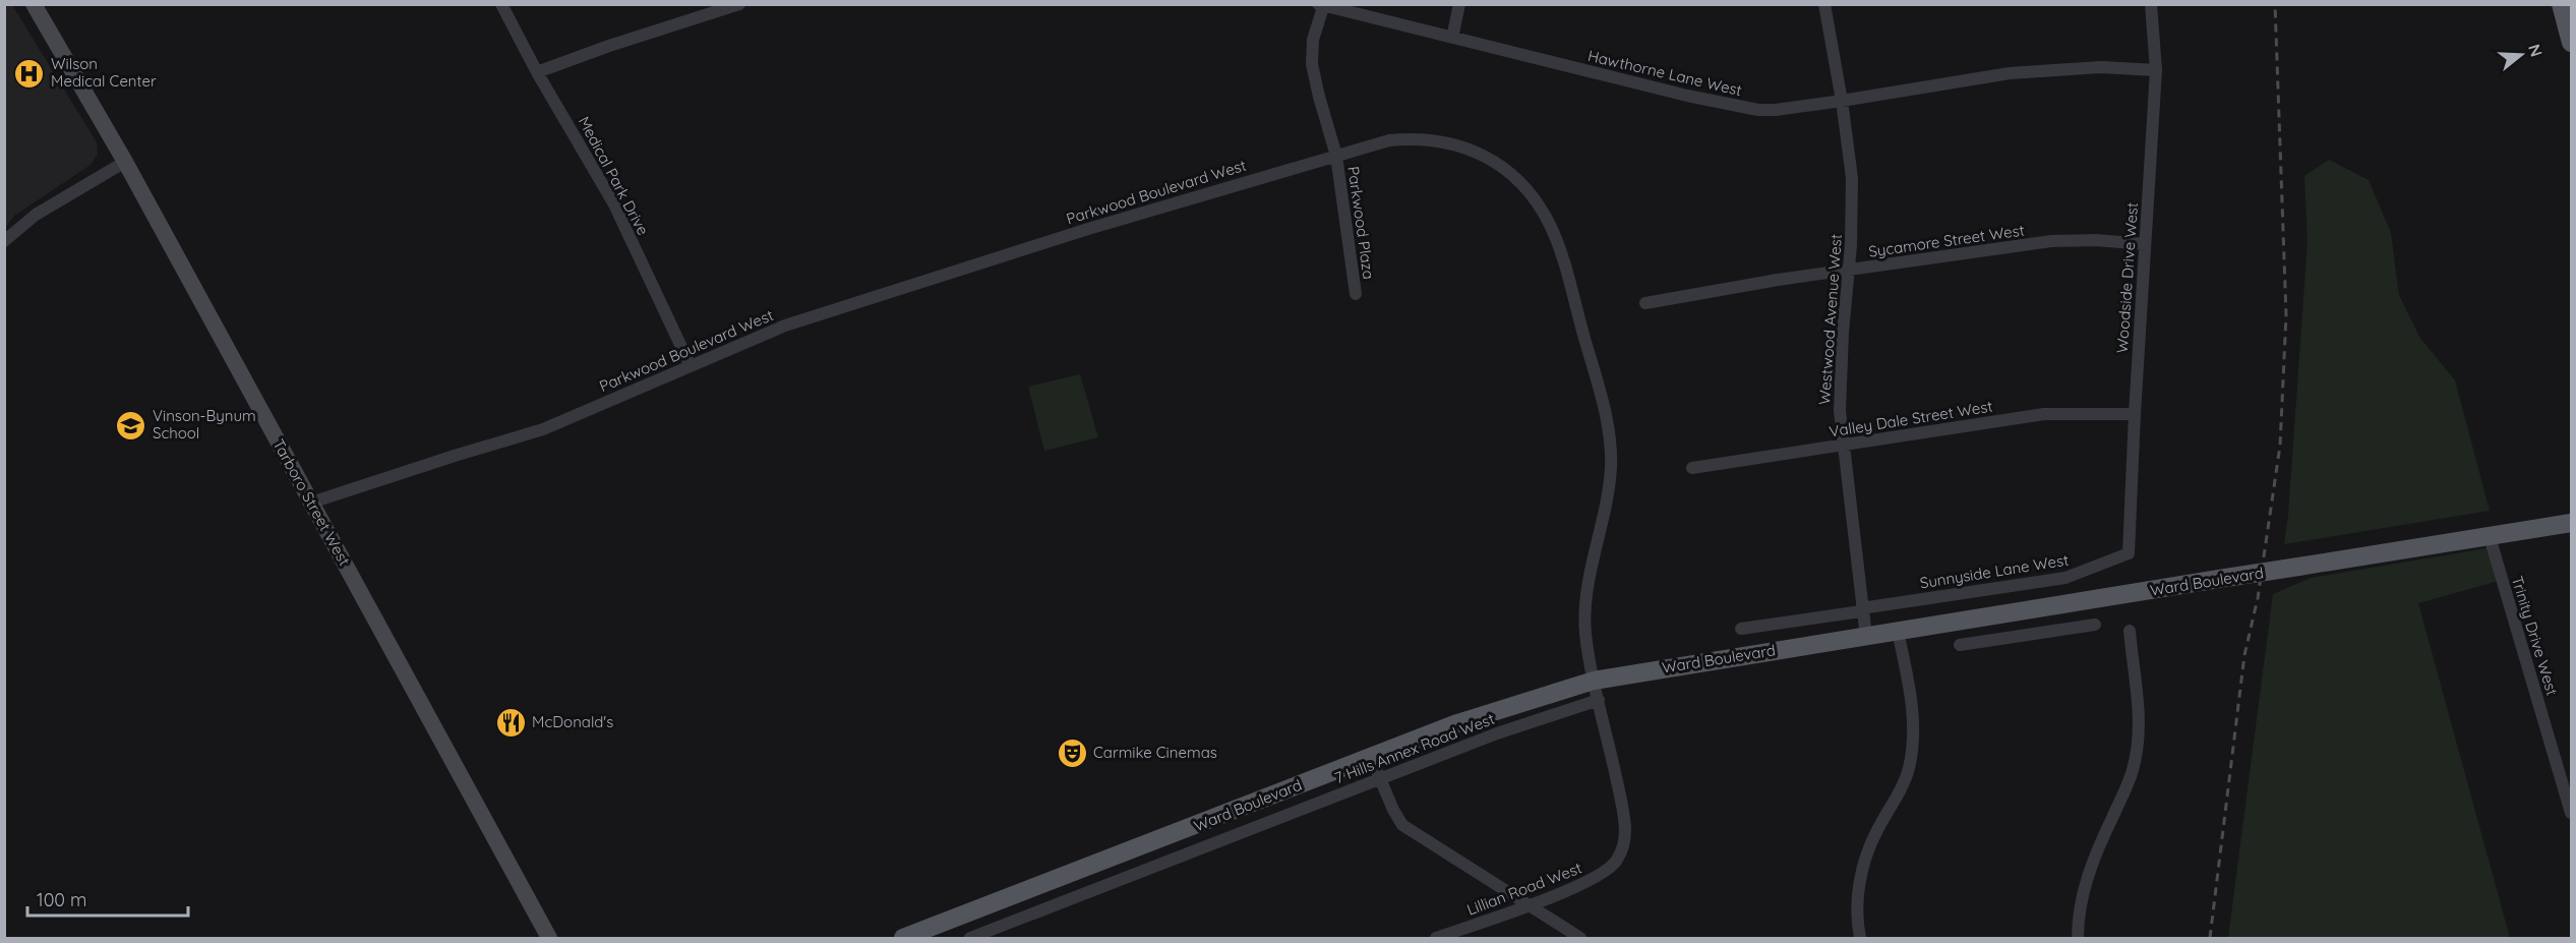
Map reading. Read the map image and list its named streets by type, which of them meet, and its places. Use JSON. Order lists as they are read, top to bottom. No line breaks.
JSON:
{"streets":{"main road":["Tarboro Street West","Ward Boulevard"],"street":["Hawthorne Lane West","Medical Park Drive","Parkwood Boulevard West","Parkwood Plaza","Sycamore Street West","Woodside Drive West","Westwood Avenue West","Valley Dale Street West","Sunnyside Lane West","Trinity Drive West","7 Hills Annex Road West","Lillian Road West"]},"crossings":[["Hawthorne Lane West","Parkwood Plaza"],["Hawthorne Lane West","Woodside Drive West"],["Hawthorne Lane West","Westwood Avenue West"],["Medical Park Drive","Parkwood Boulevard West"],["Parkwood Boulevard West","Parkwood Plaza"],["Parkwood Boulevard West","Tarboro Street West"],["Parkwood Boulevard West","Ward Boulevard"],["Parkwood Boulevard West","Lillian Road West"],["Sycamore Street West","Woodside Drive West"],["Sycamore Street West","Westwood Avenue West"],["Woodside Drive West","Valley Dale Street West"],["Woodside Drive West","Sunnyside Lane West"],["Westwood Avenue West","Valley Dale Street West"],["Westwood Avenue West","Sunnyside Lane West"],["Westwood Avenue West","Ward Boulevard"],["Ward Boulevard","Trinity Drive West"],["Ward Boulevard","Lillian Road West"],["7 Hills Annex Road West","Lillian Road West"]],"places":{"hospital":["Wilson Medical Center"],"school or university":["Vinson-Bynum School"],"restaurant":["McDonald's"],"theatre":["Carmike Cinemas"]},"scale_bar":"100 m","north":"right"}
